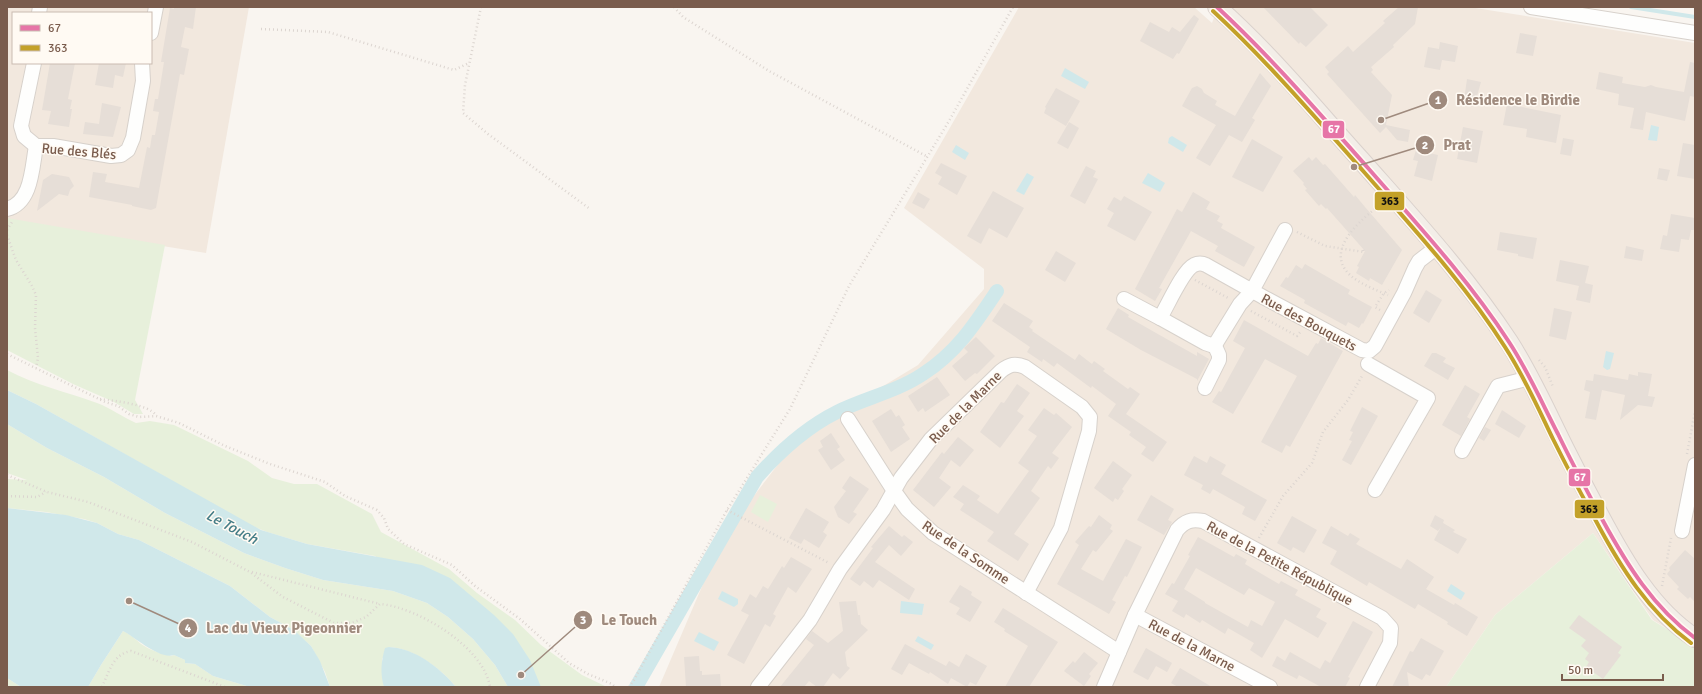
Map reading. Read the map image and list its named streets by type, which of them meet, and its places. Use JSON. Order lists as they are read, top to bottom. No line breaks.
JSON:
{"streets":{"street":["Rue des Blés","Rue des Bouquets","Rue de la Marne","Rue de la Somme","Rue de la Petite République"]},"crossings":[["Rue de la Marne","Rue de la Somme"],["Rue de la Marne","Rue de la Petite République"],["Rue de la Somme","Rue de la Petite République"]],"water":["Le Touch"],"places":["Résidence le Birdie","Prat","Lac du Vieux Pigeonnier","Le Touch"],"lines":["transit line 67","transit line 363"],"legend":["67","363"],"scale_bar":"50 m"}
